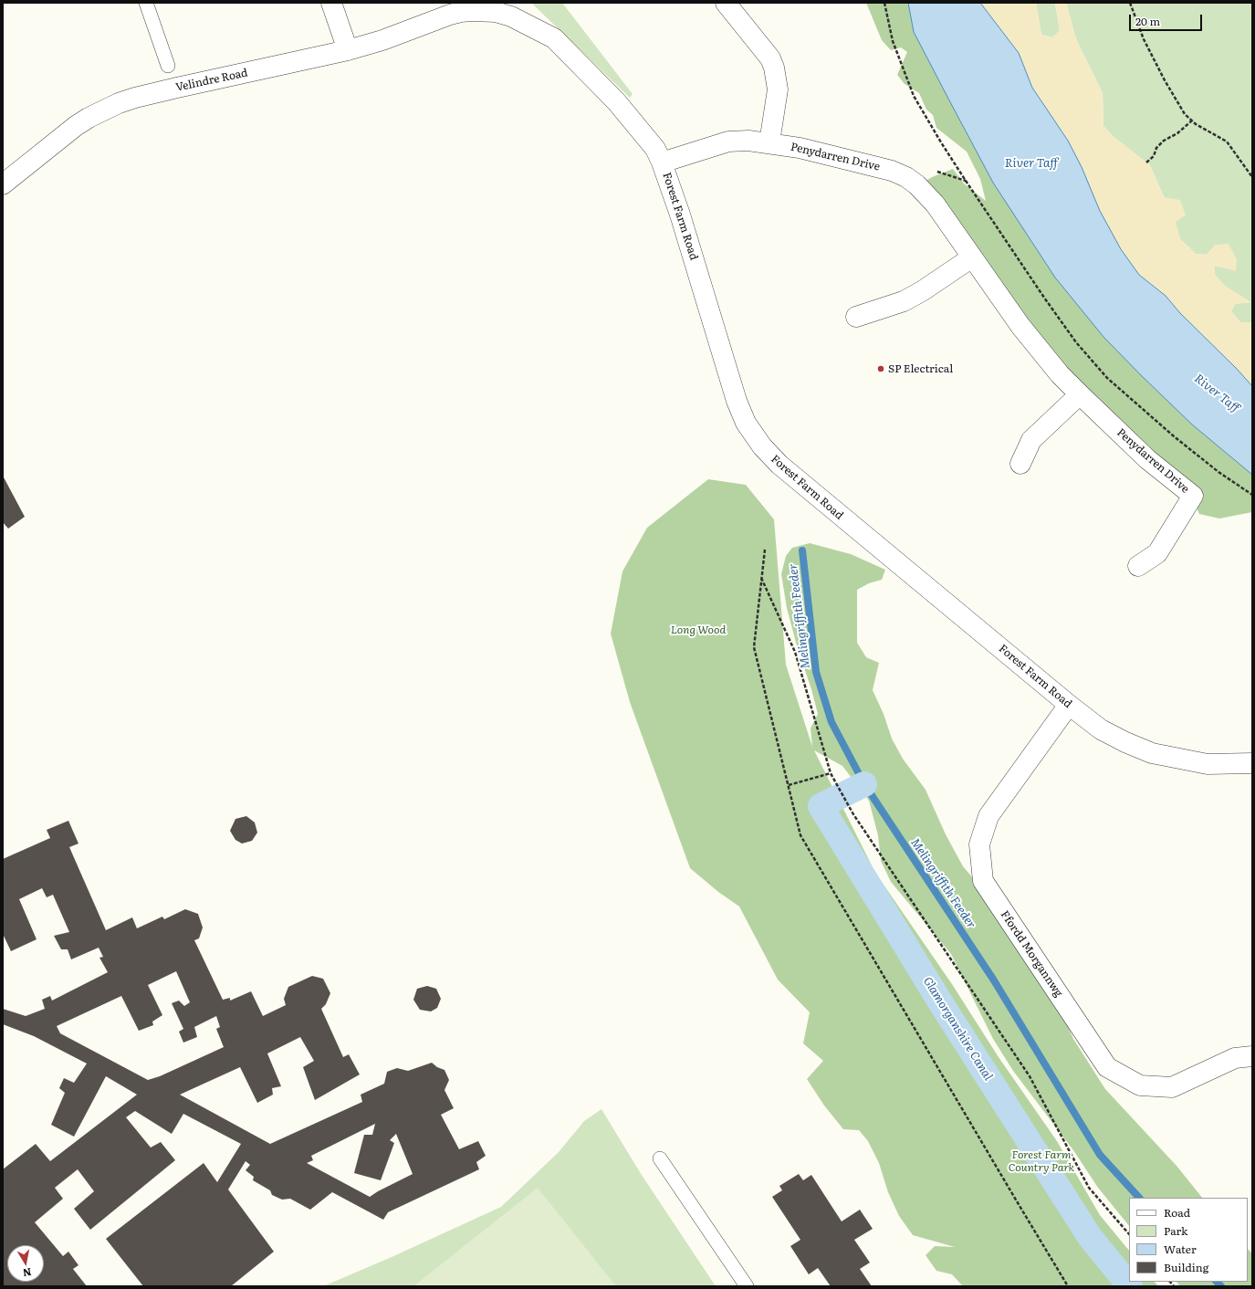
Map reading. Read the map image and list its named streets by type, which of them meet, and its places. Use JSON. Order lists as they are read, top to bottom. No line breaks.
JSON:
{"streets":{"street":["Velindre Road","Penydarren Drive","Forest Farm Road","Ffordd Morgannwg"]},"crossings":[["Velindre Road","Forest Farm Road"],["Penydarren Drive","Forest Farm Road"],["Forest Farm Road","Ffordd Morgannwg"]],"water":["River Taff","Melingriffith Feeder","Glamorganshire Canal"],"parks":["Long Wood","Forest Farm Country Park"],"places":["SP Electrical"],"legend":["Road","Park","Water","Building"],"scale_bar":"20 m","north":"bottom"}
